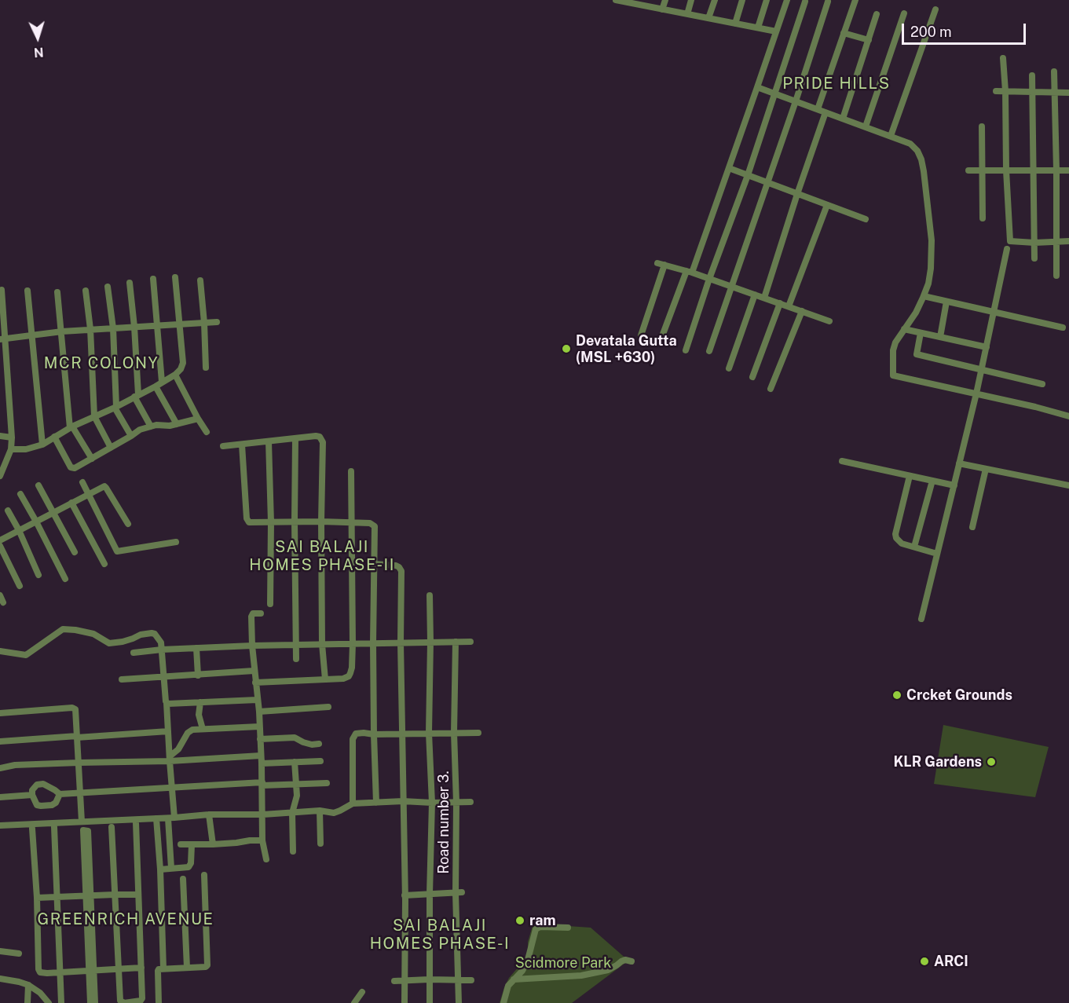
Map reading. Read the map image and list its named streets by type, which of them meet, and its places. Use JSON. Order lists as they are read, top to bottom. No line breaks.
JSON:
{"streets":{"street":["Road number 3."]},"districts":["PRIDE HILLS","MCR COLONY","SAI BALAJI HOMES PHASE-II","GREENRICH AVENUE","SAI BALAJI HOMES PHASE-I"],"parks":["Scidmore Park"],"places":["Devatala Gutta (MSL +630)","Crcket Grounds","KLR Gardens","ram","ARCI"],"scale_bar":"200 m","north":"bottom"}
